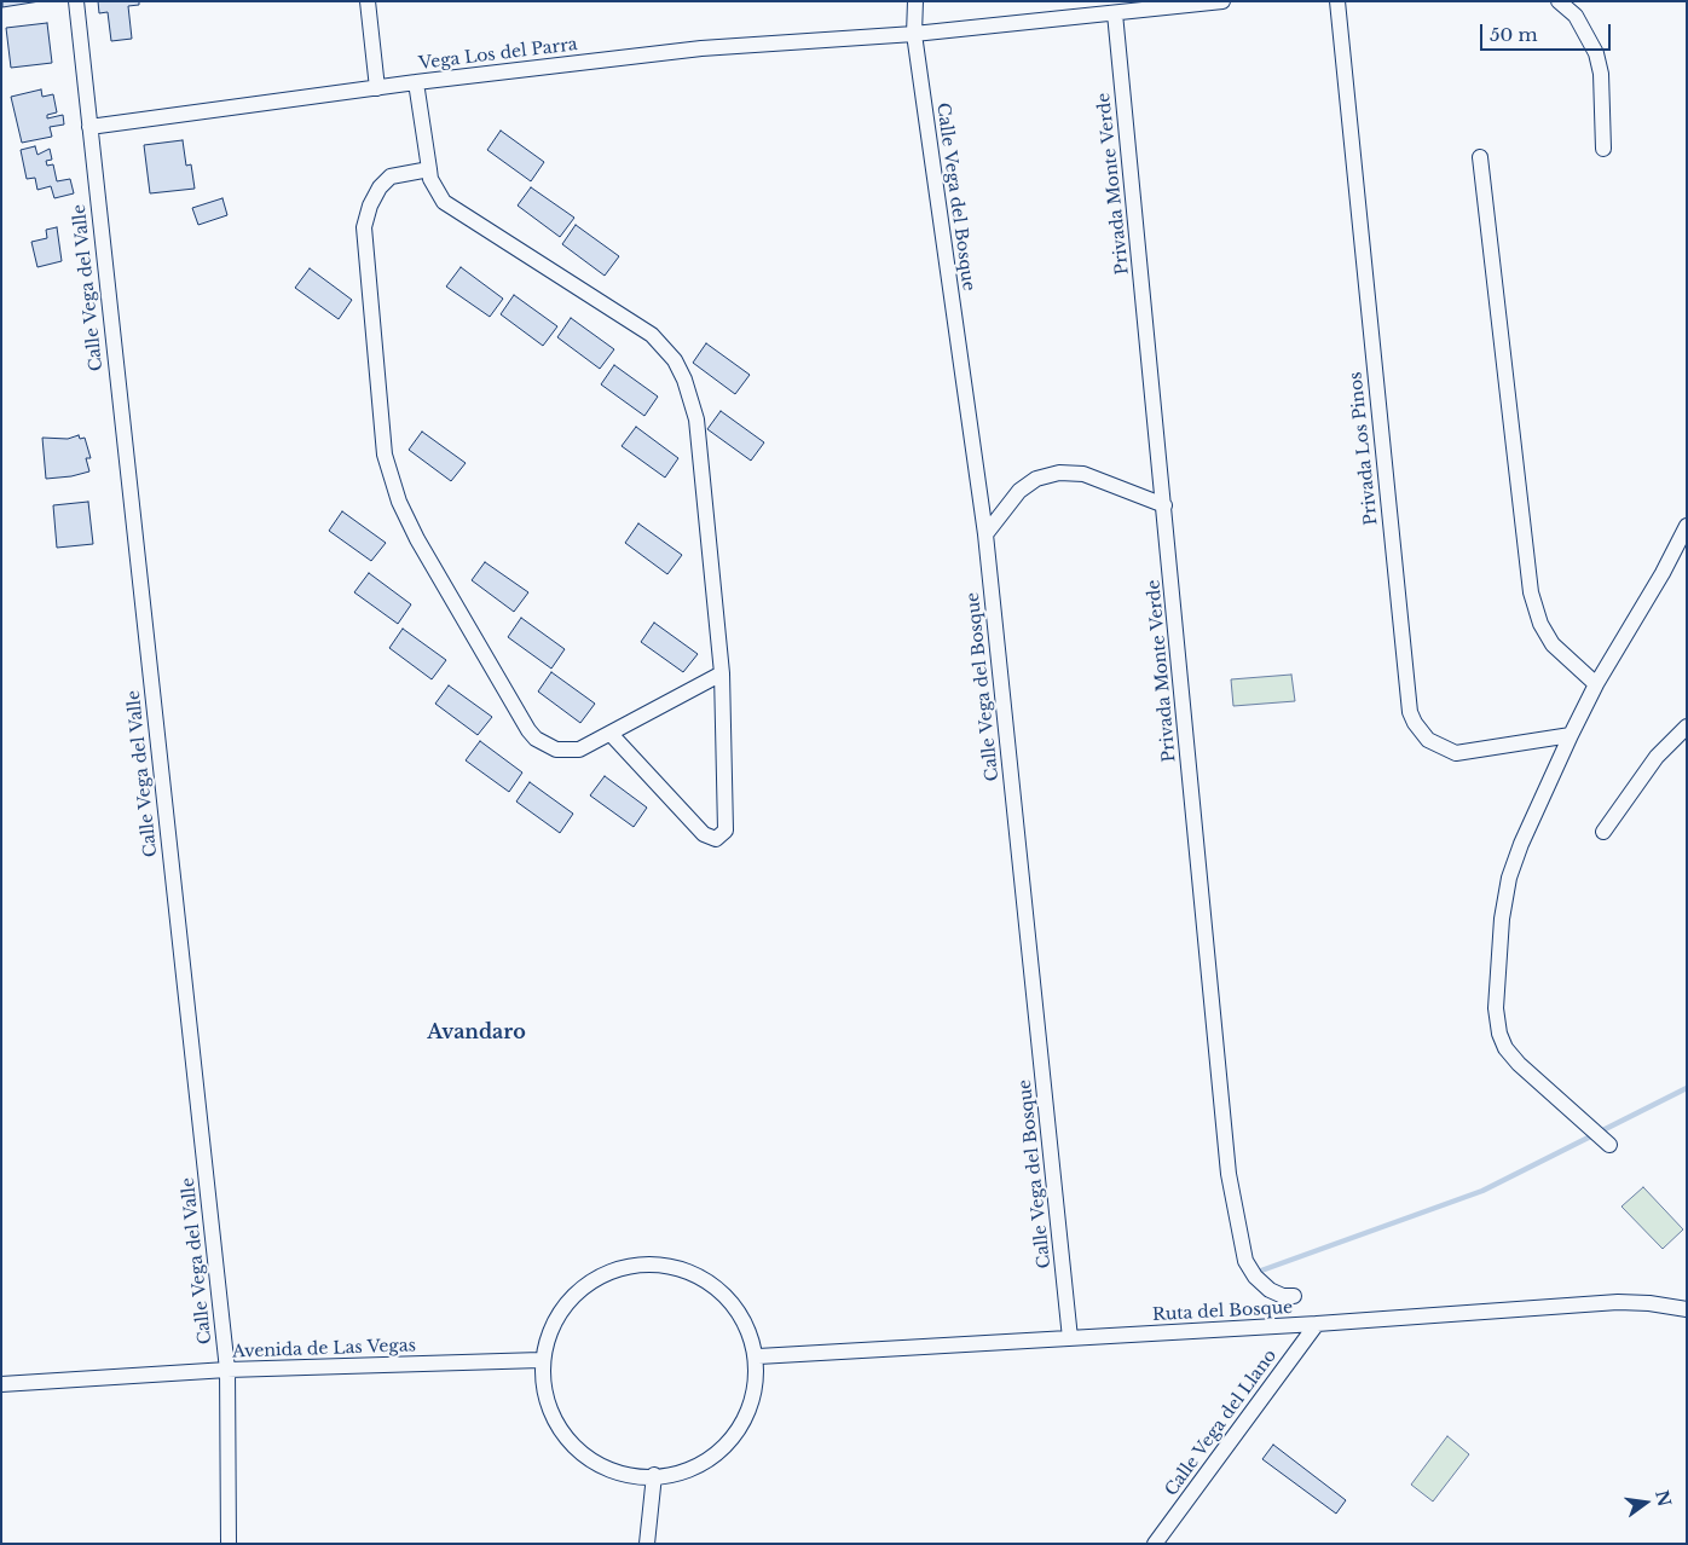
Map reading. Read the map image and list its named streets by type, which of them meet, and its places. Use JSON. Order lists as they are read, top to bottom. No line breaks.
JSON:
{"streets":{"street":["Vega Los del Parra","Privada Monte Verde","Calle Vega del Bosque","Calle Vega del Valle","Privada Los Pinos","Ruta del Bosque","Avenida de Las Vegas","Calle Vega del Llano"]},"crossings":[["Vega Los del Parra","Privada Monte Verde"],["Vega Los del Parra","Calle Vega del Bosque"],["Vega Los del Parra","Calle Vega del Valle"],["Calle Vega del Bosque","Ruta del Bosque"],["Calle Vega del Valle","Avenida de Las Vegas"],["Ruta del Bosque","Avenida de Las Vegas"],["Ruta del Bosque","Calle Vega del Llano"]],"districts":["Avandaro"],"scale_bar":"50 m","north":"right"}
